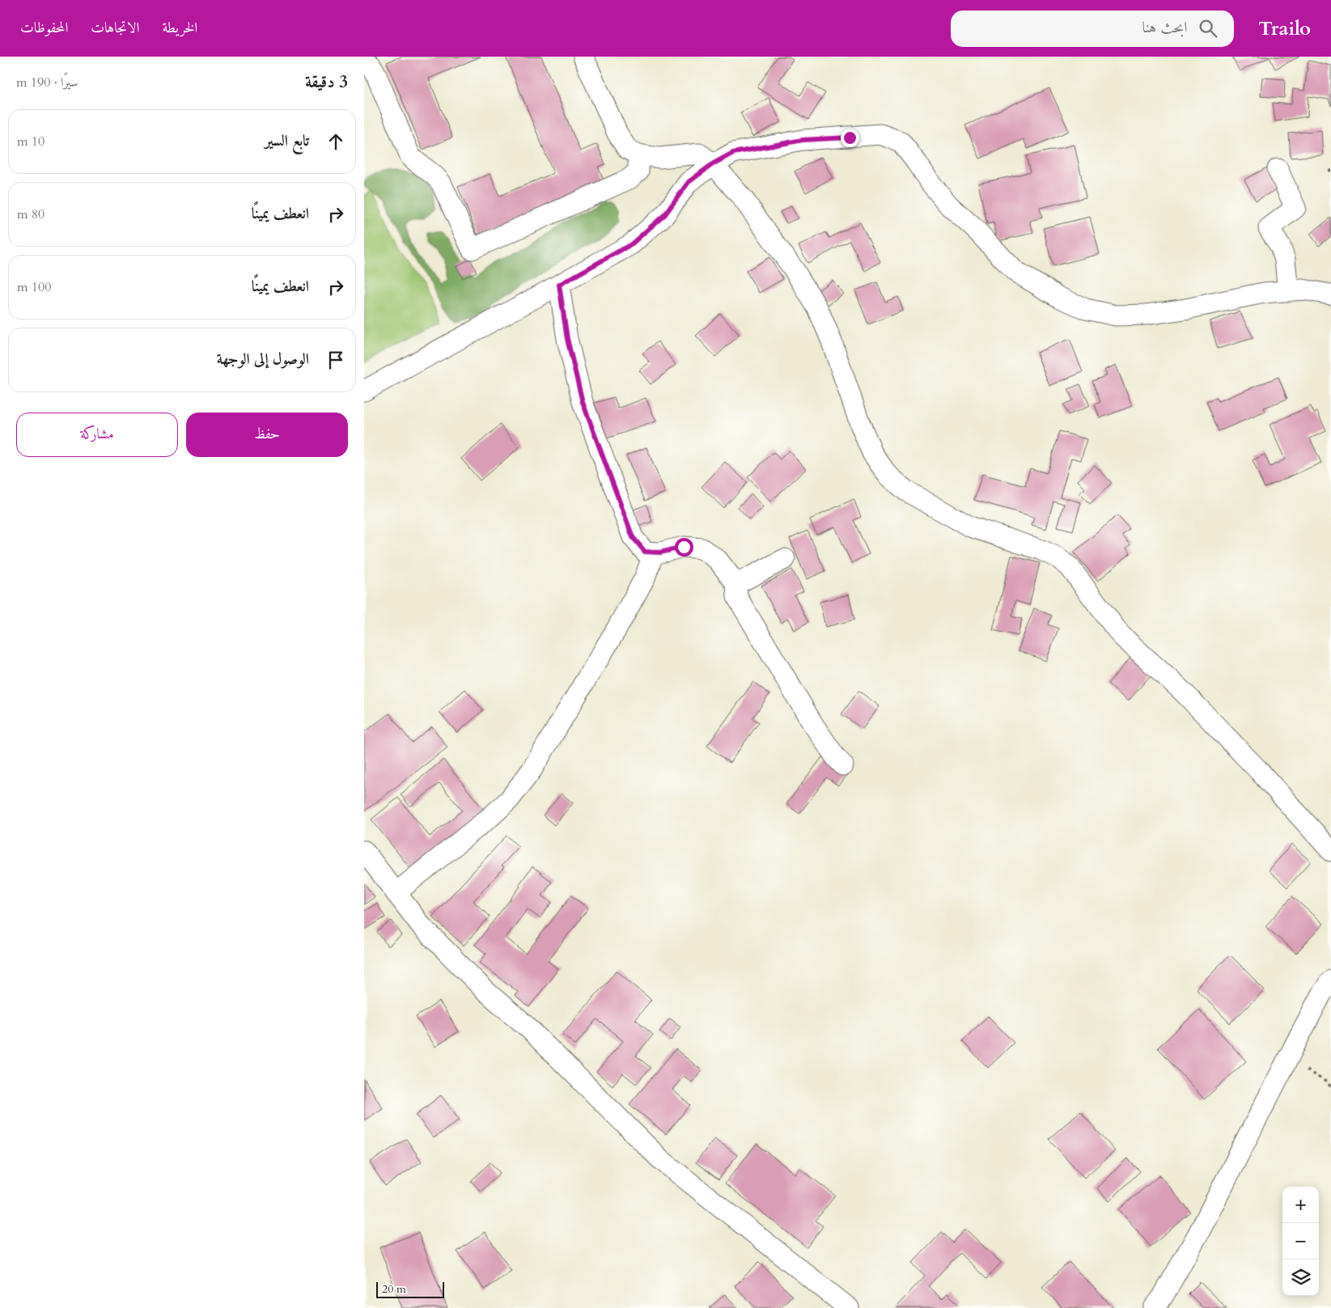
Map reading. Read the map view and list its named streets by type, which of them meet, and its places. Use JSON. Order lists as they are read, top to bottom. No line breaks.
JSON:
{"scale_bar":"20 m","page":{"header":"Trailo","search":"ابحث هنا","nav":["الخريطة","الاتجاهات","المحفوظات"],"heading":["3 دقيقة","سيرًا · 190 m"],"list":[["تابع السير","10 m"],["انعطف يمينًا","80 m"],["انعطف يمينًا","100 m"],"الوصول إلى الوجهة"],"buttons":["حفظ","مشاركة"],"map_buttons":["+","−"],"scale":"20 m"}}
